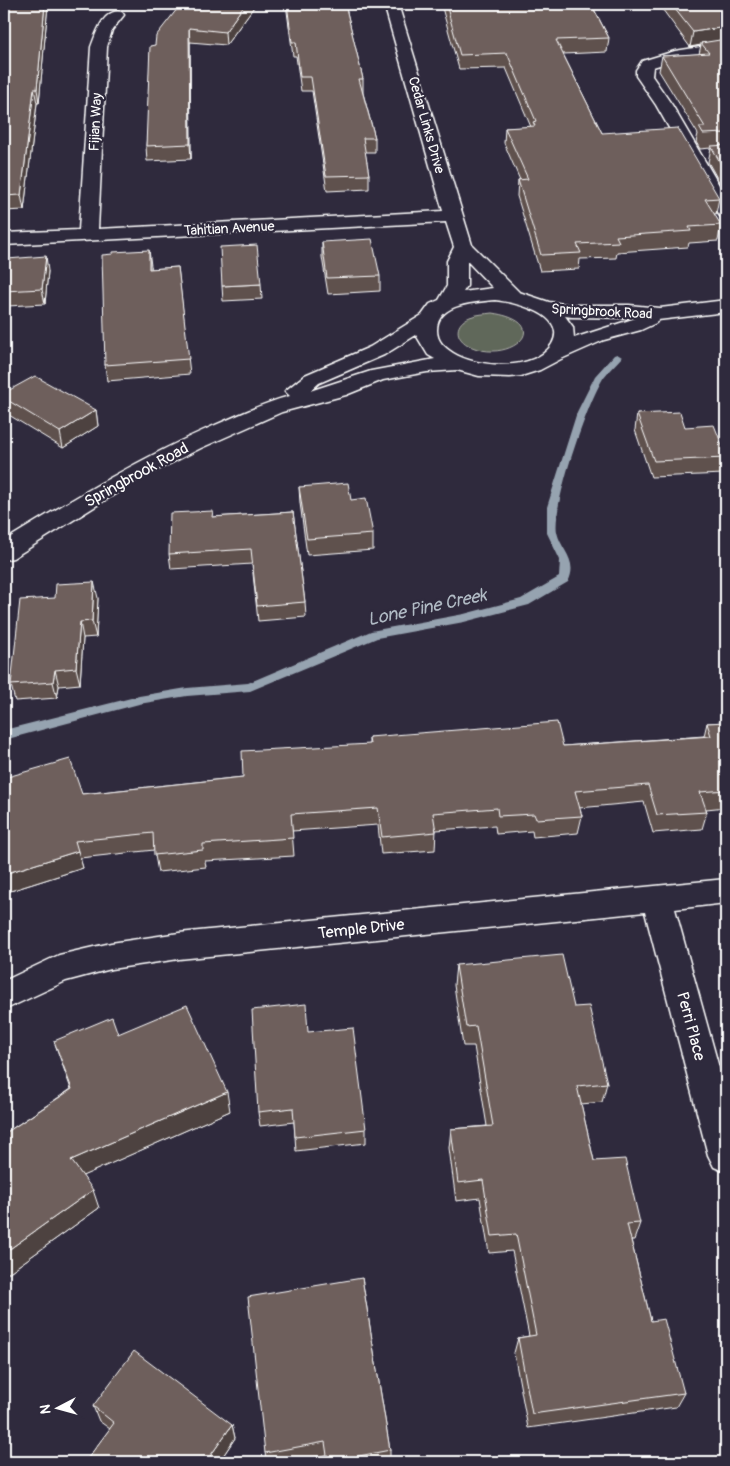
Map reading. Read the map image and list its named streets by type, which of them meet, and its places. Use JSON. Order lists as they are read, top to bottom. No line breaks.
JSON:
{"streets":{"street":["Fijian Way","Cedar Links Drive","Tahitian Avenue","Springbrook Road","Temple Drive","Perri Place"]},"crossings":[["Fijian Way","Tahitian Avenue"],["Cedar Links Drive","Tahitian Avenue"],["Temple Drive","Perri Place"]],"water":["Lone Pine Creek"],"north":"left"}
